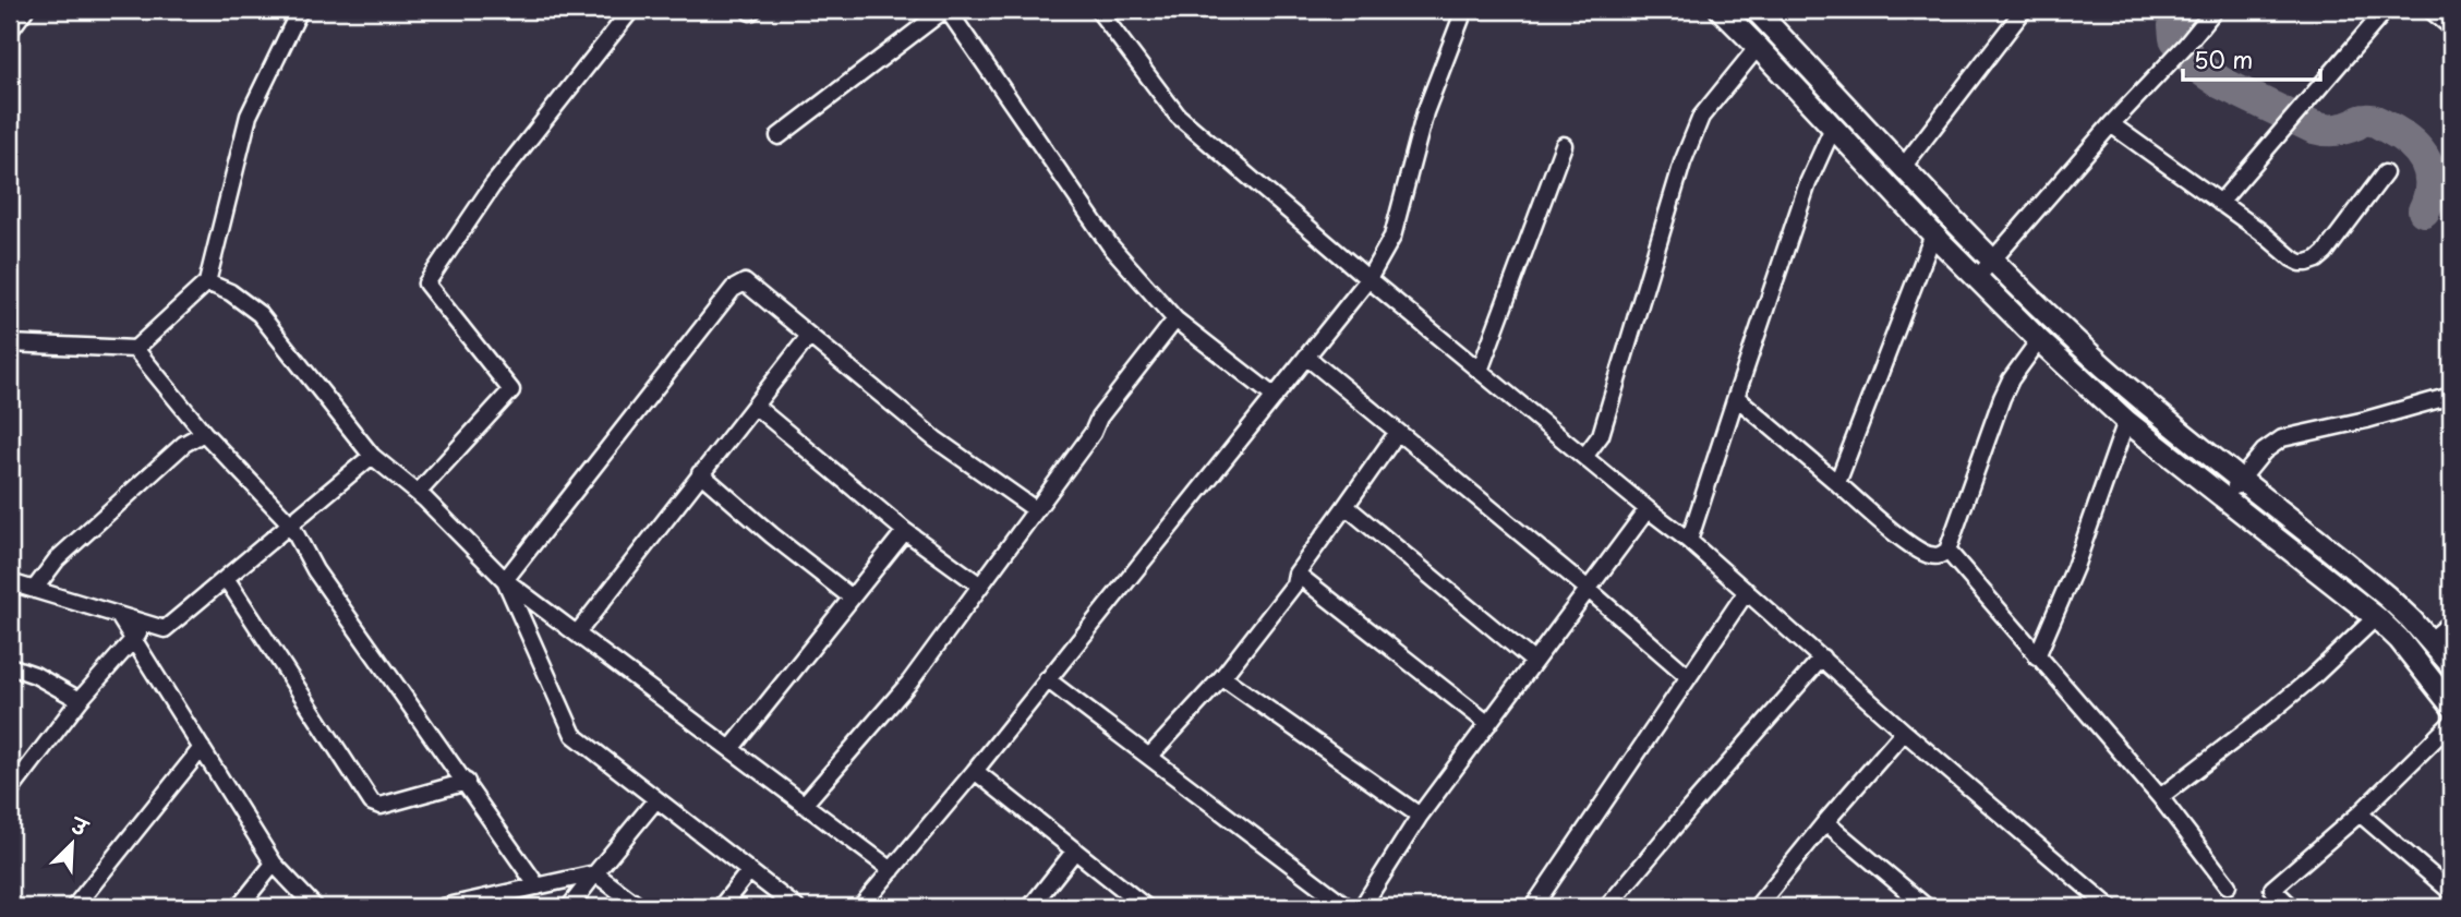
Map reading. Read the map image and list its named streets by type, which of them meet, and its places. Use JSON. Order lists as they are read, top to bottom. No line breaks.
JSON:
{"scale_bar":"50 m","north":"top right"}
